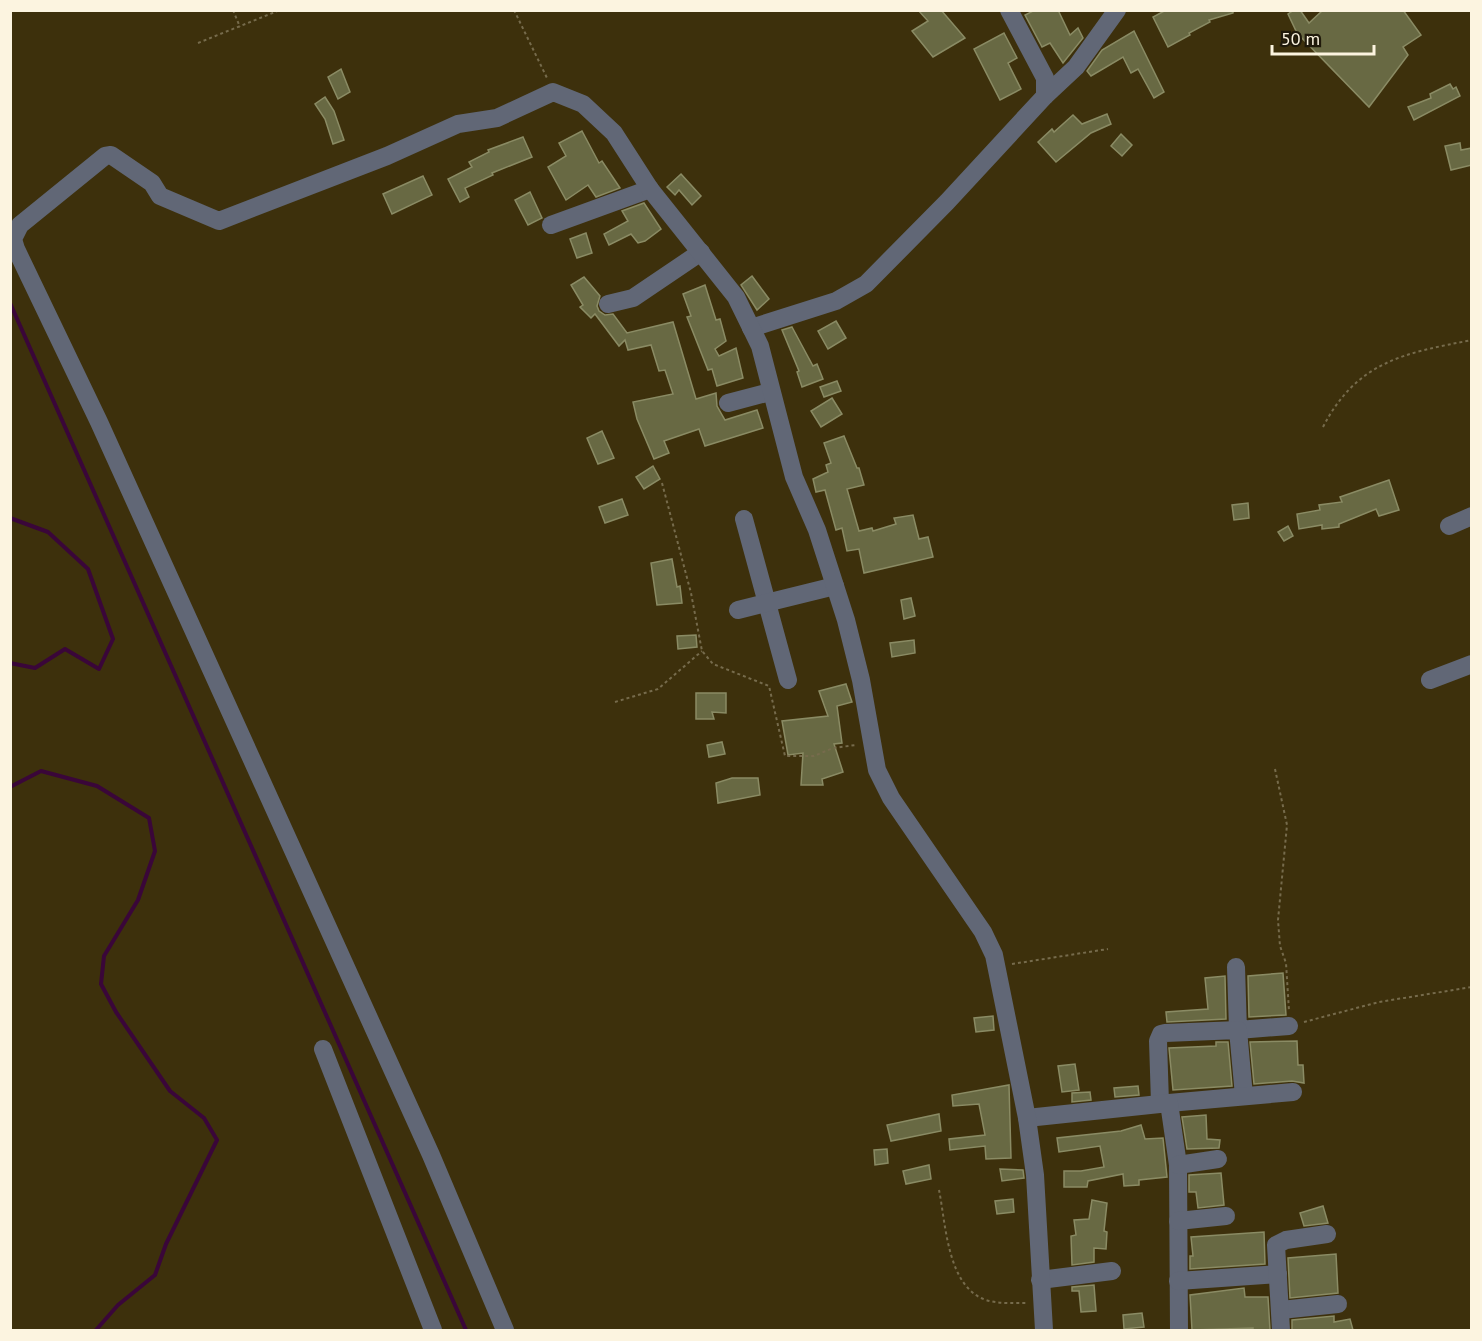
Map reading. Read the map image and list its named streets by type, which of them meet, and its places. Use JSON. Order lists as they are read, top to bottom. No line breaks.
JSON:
{"scale_bar":"50 m"}
